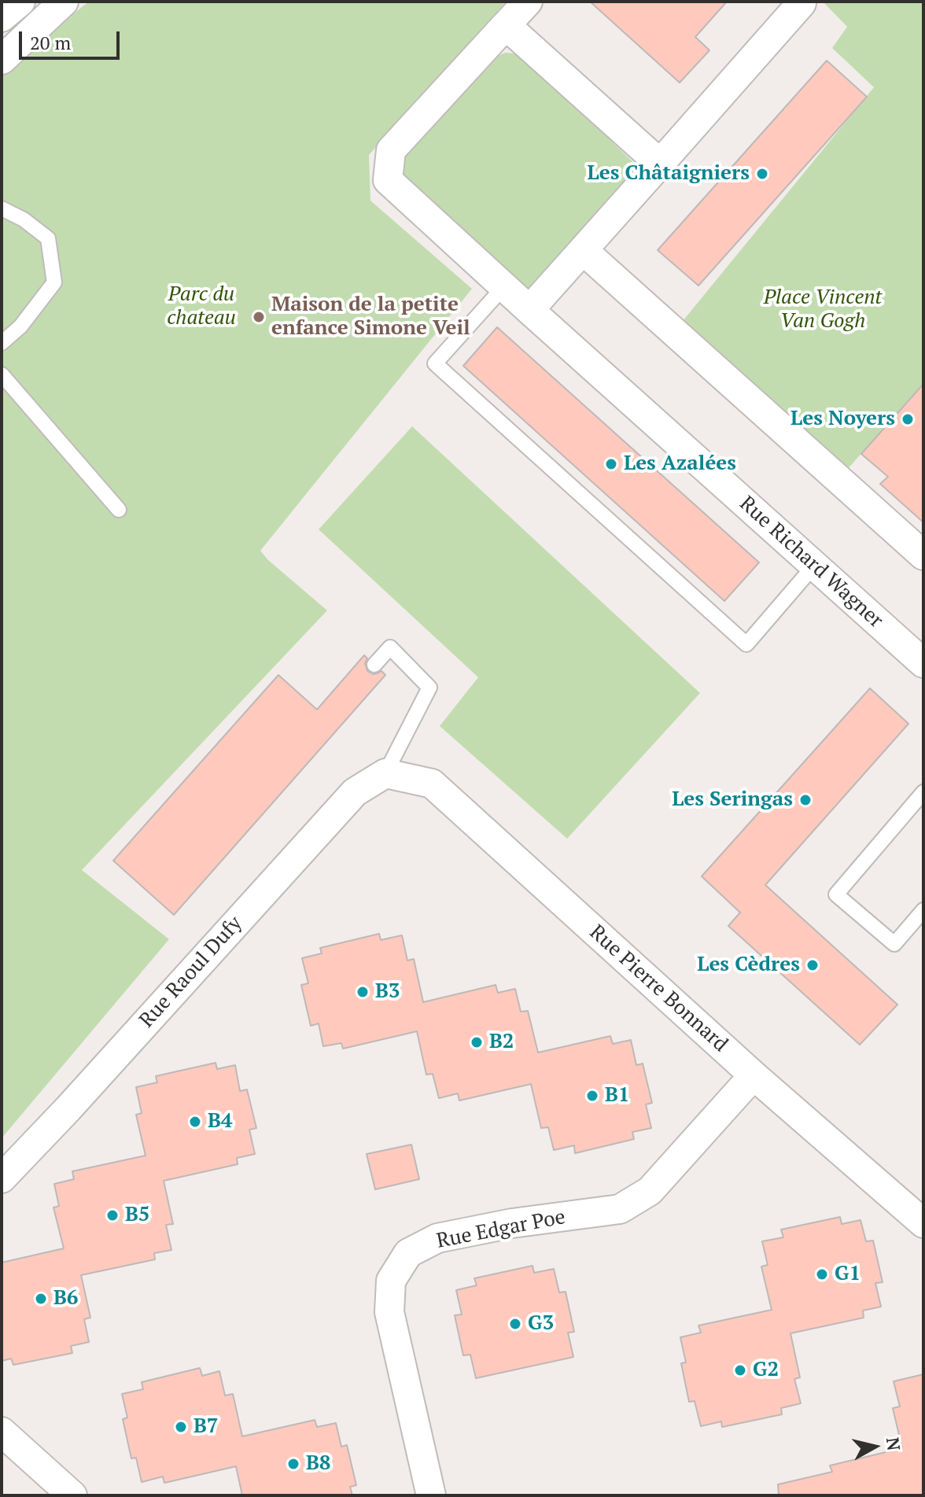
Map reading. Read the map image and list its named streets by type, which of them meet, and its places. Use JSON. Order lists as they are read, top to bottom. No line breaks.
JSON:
{"streets":{"street":["Rue Richard Wagner","Rue Raoul Dufy","Rue Pierre Bonnard","Rue Edgar Poe"]},"crossings":[["Rue Raoul Dufy","Rue Pierre Bonnard"],["Rue Pierre Bonnard","Rue Edgar Poe"]],"parks":["Parc du chateau","Place Vincent Van Gogh"],"places":["Les Châtaigniers","Maison de la petite enfance Simone Veil","Les Noyers","Les Azalées","Les Seringas","Les Cèdres","B3","B2","B1","B4","B5","G1","B6","G3","G2","B7","B8"],"scale_bar":"20 m","north":"right"}
